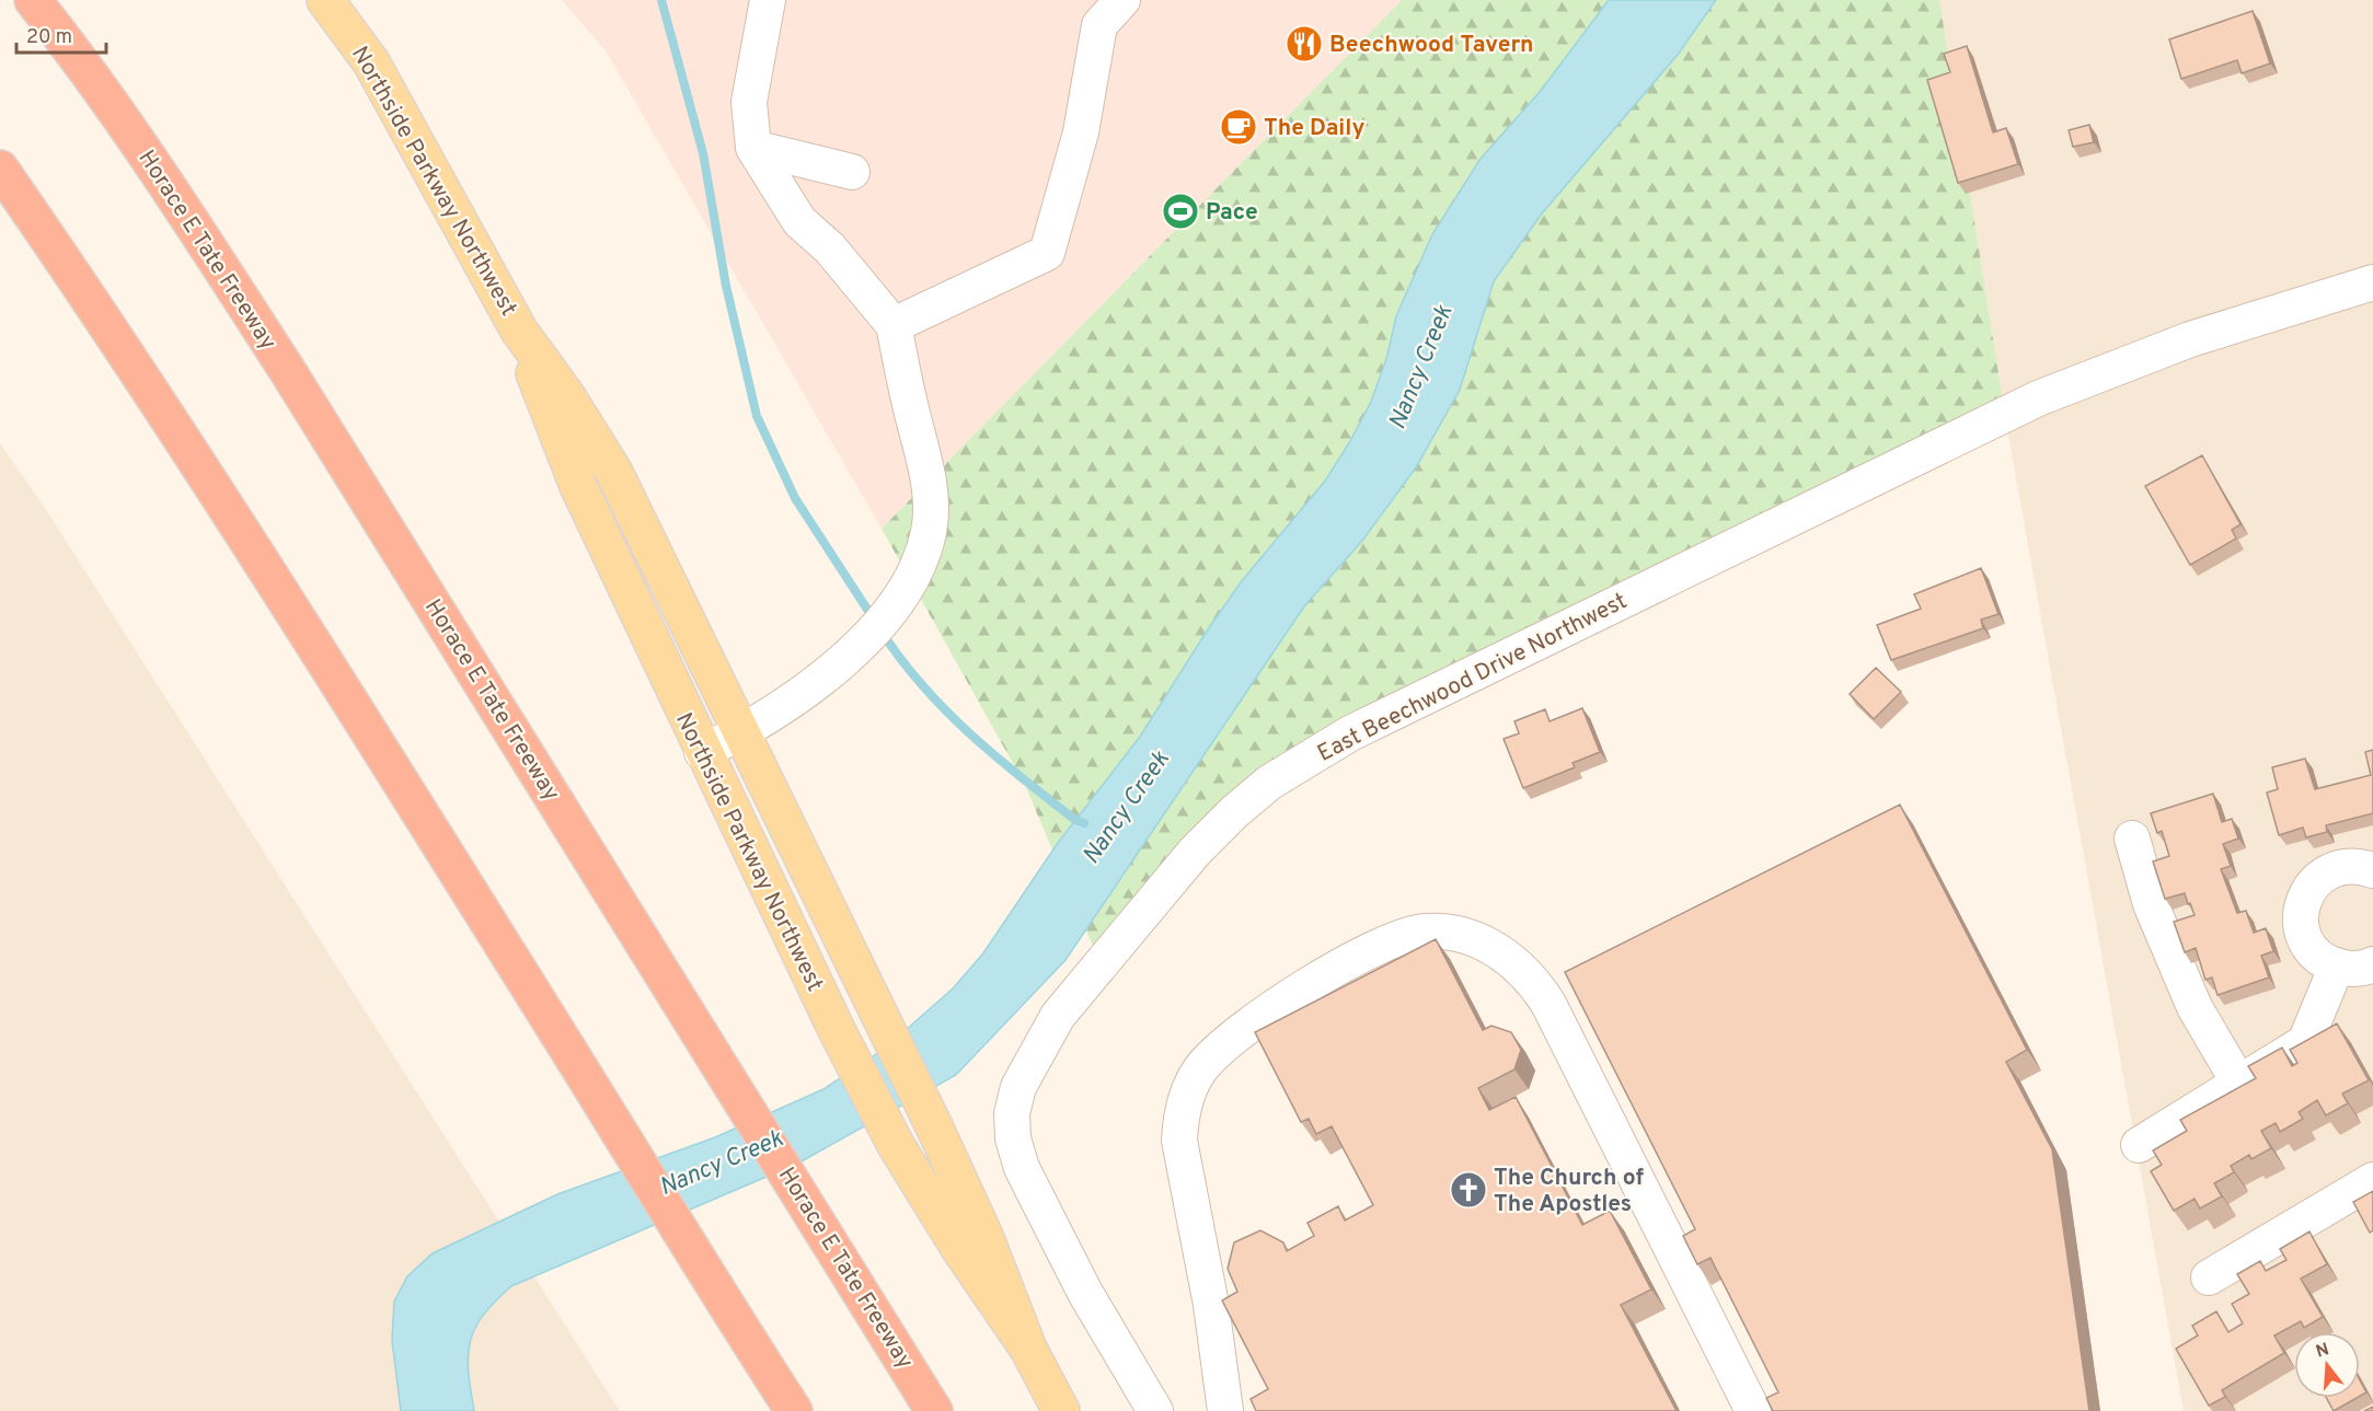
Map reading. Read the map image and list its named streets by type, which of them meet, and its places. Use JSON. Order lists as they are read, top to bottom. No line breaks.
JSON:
{"streets":{"highway":["Horace E Tate Freeway"],"main road":["Northside Parkway Northwest"],"street":["East Beechwood Drive Northwest"]},"water":["Nancy Creek"],"places":{"restaurant":["Beechwood Tavern"],"cafe":["The Daily"],"sports":["Pace"],"church":["The Church of The Apostles"]},"scale_bar":"20 m","north":"top"}
